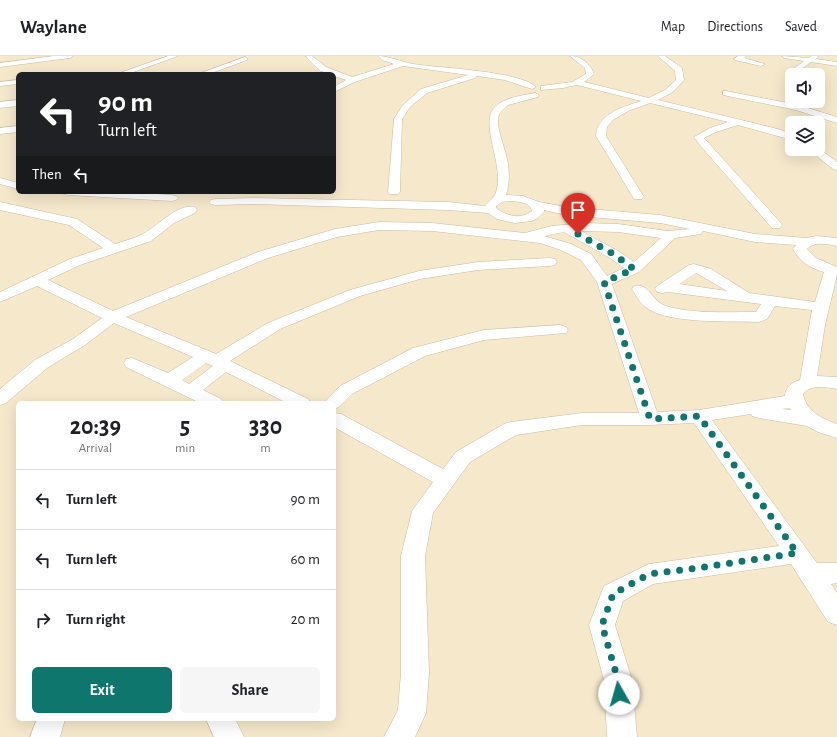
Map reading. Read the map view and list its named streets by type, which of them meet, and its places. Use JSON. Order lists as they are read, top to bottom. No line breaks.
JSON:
{"page":{"header":"Waylane","nav":["Map","Directions","Saved"],"turn":["90 m","Turn left"],"then":"Then","eta":["20:39","Arrival","5","min","330","m"],"list":[{"name":"Turn left","value":"90 m"},{"name":"Turn left","value":"60 m"},{"name":"Turn right","value":"20 m"}],"buttons":["Exit","Share"]}}
